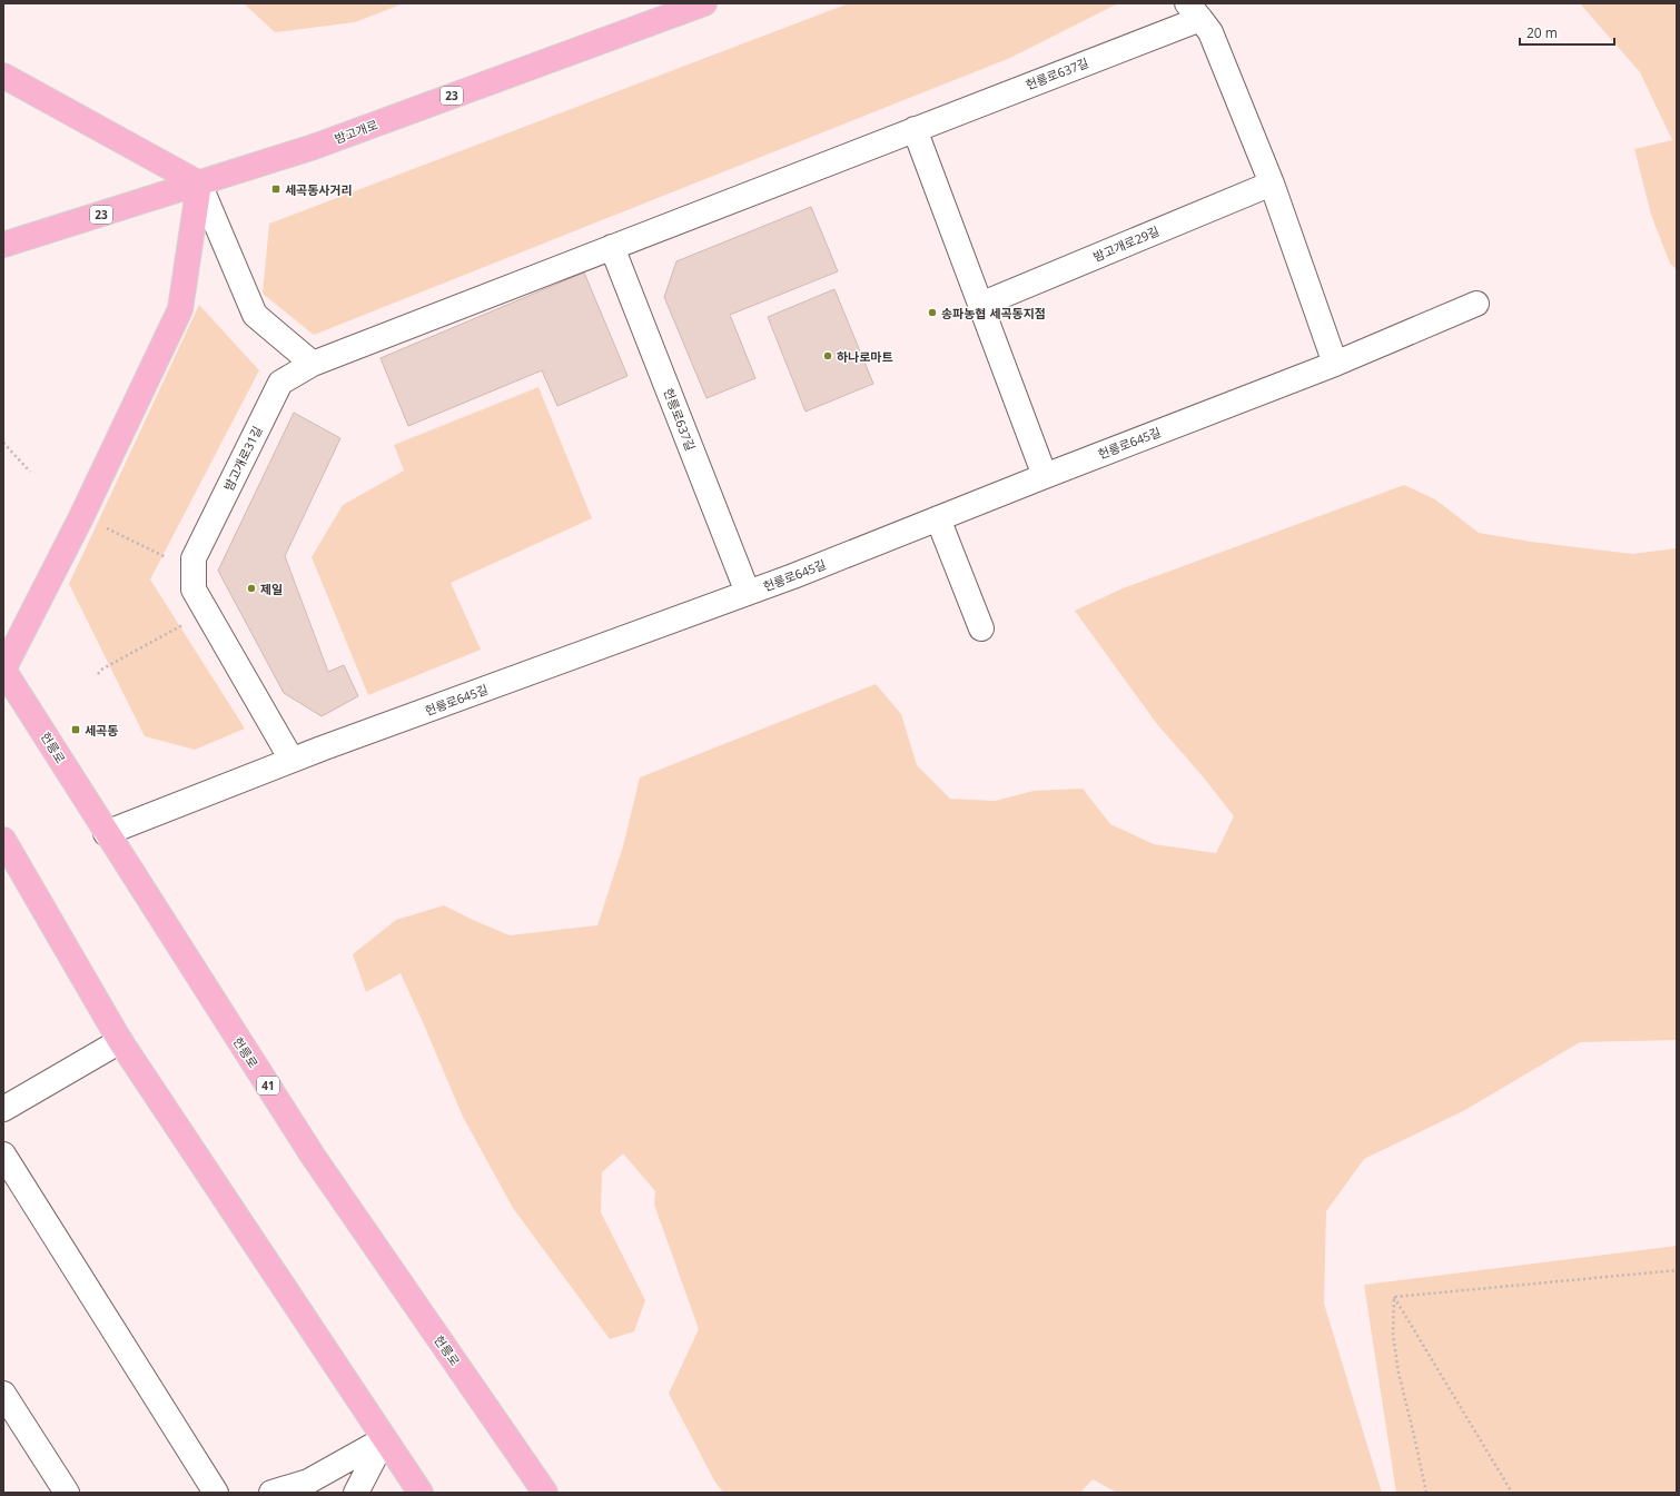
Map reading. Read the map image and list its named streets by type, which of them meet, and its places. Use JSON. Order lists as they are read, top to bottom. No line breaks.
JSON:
{"streets":{"main road":["23","밤고개로","헌릉로","41"],"street":["헌릉로637길","밤고개로29길","헌릉로645길","밤고개로31길"]},"crossings":[["헌릉로637길","헌릉로645길"],["헌릉로637길","밤고개로31길"],["헌릉로645길","밤고개로31길"],["헌릉로645길","헌릉로"]],"places":{"transit":["세곡동사거리","세곡동"],"other":["송파농협 세곡동지점","하나로마트","제일"]},"scale_bar":"20 m"}
